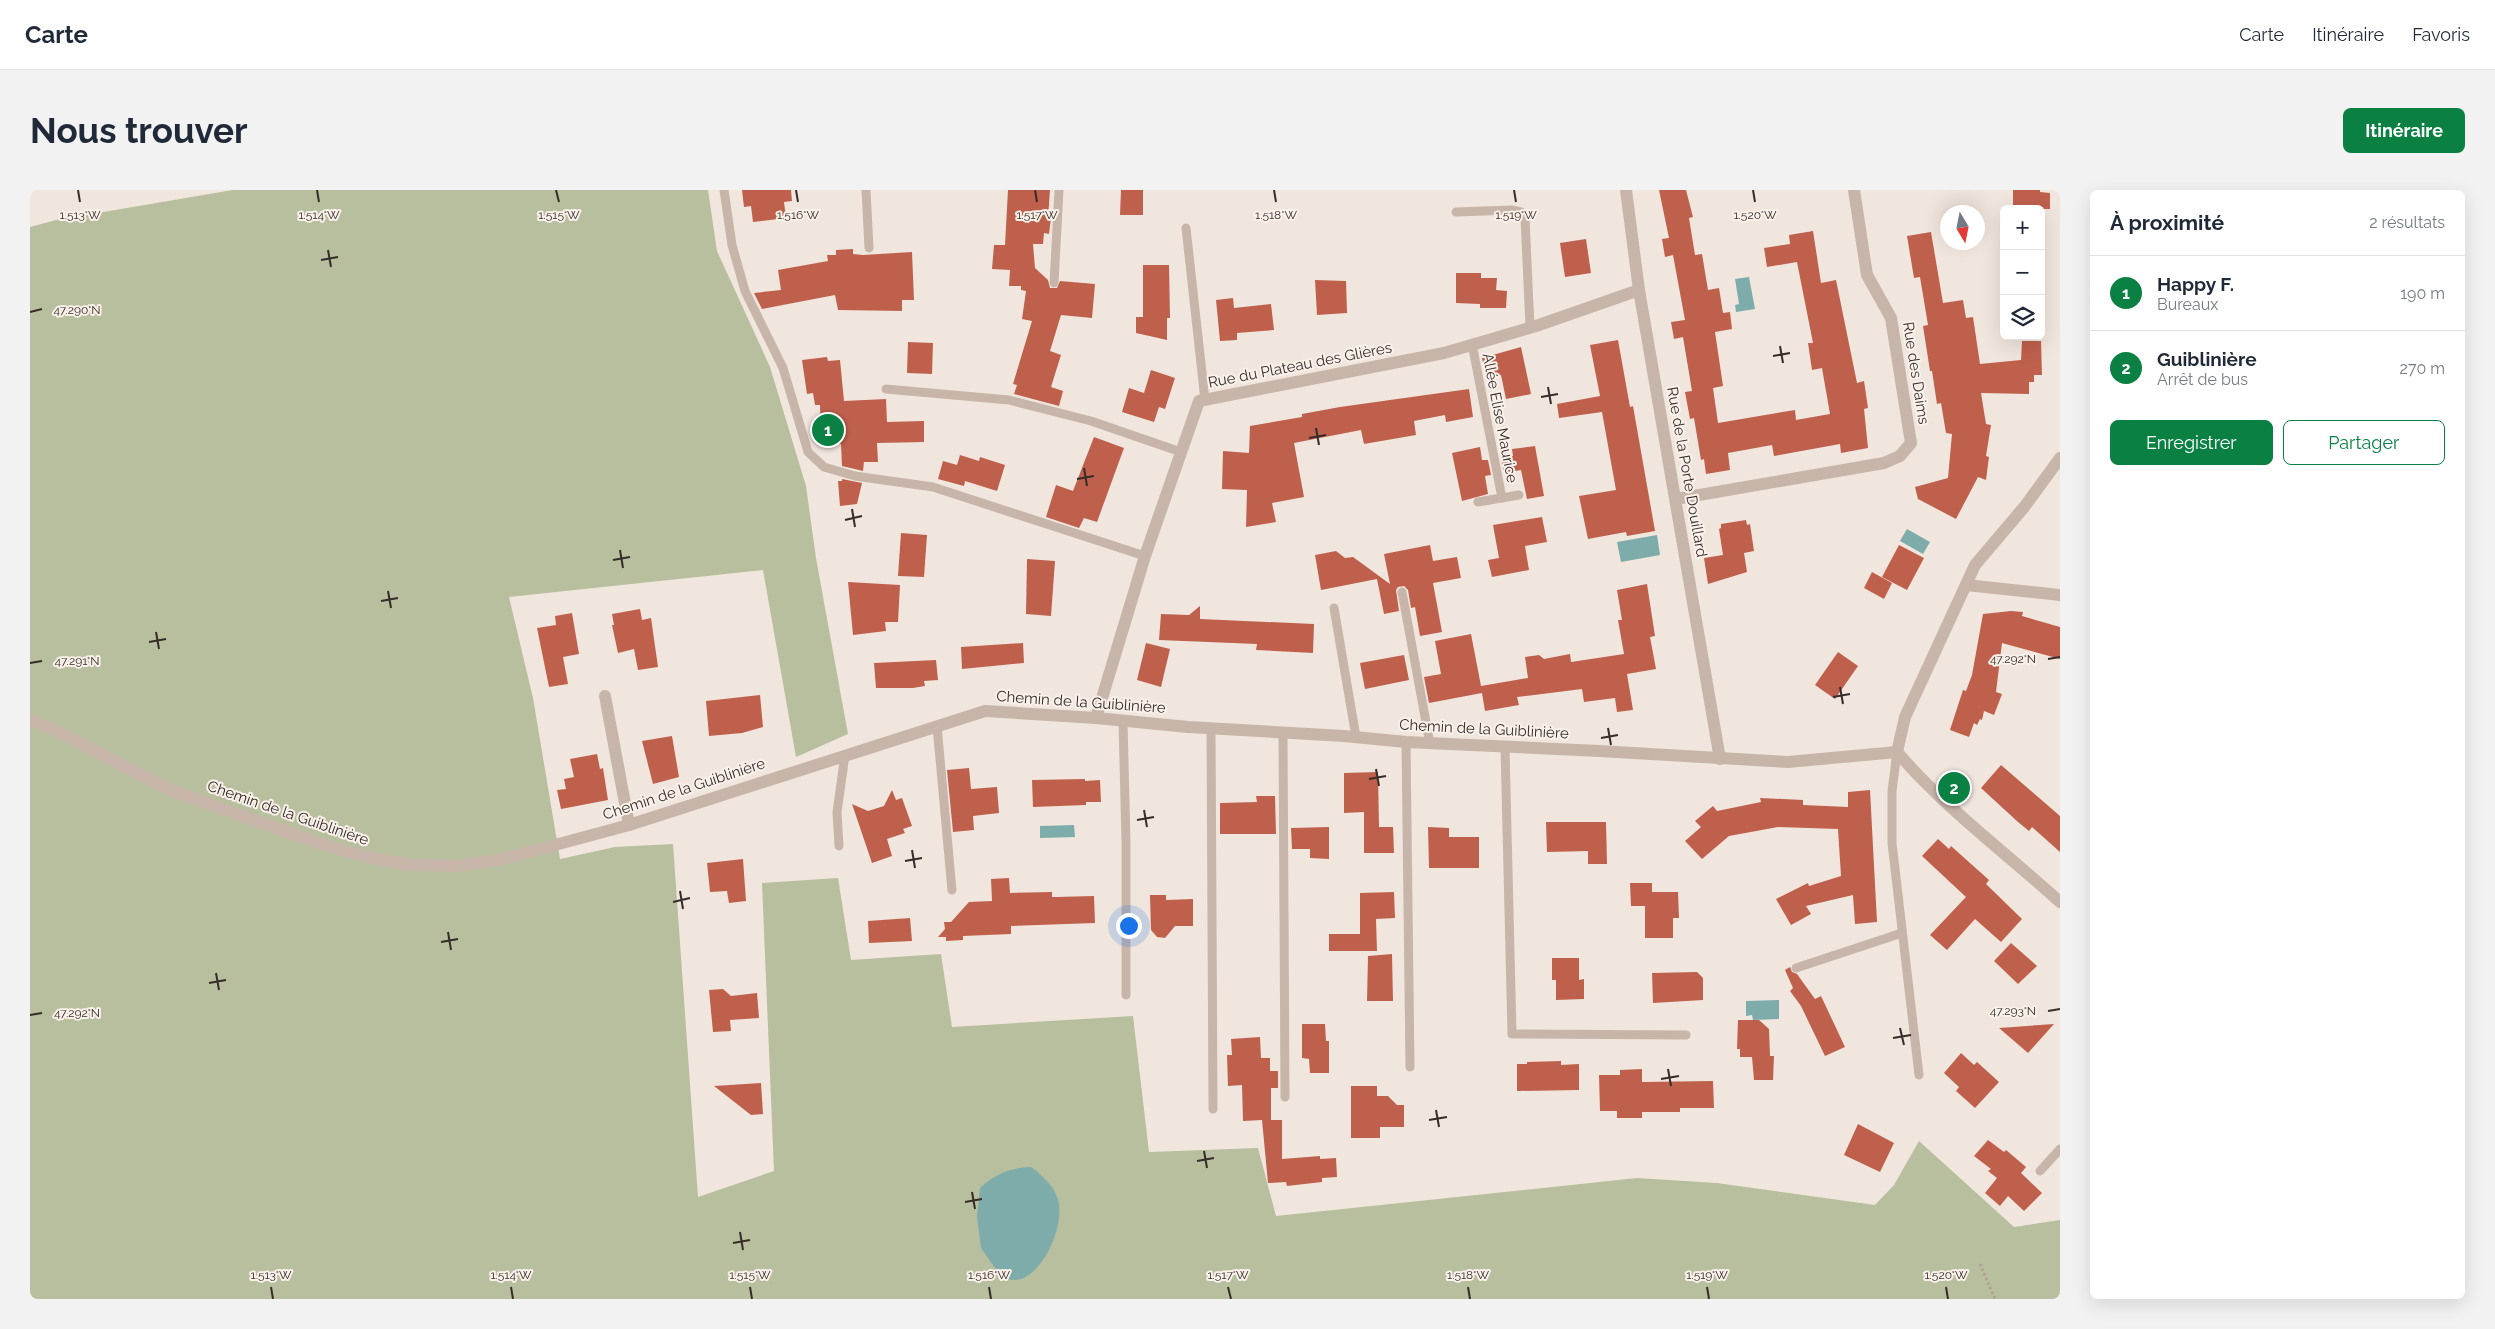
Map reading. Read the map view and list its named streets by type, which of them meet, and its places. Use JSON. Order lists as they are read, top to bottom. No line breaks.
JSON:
{"streets":{"street":["Rue du Plateau des Glières","Rue des Daims","Rue de la Porte Douillard","Chemin de la Guiblinière"],"lane":["Allée Elise Maurice"]},"crossings":[["Rue du Plateau des Glières","Allée Elise Maurice"],["Rue du Plateau des Glières","Rue de la Porte Douillard"],["Rue du Plateau des Glières","Chemin de la Guiblinière"],["Rue des Daims","Rue de la Porte Douillard"],["Rue de la Porte Douillard","Chemin de la Guiblinière"]],"north":"bottom","page":{"header":"Carte","nav":["Carte","Itinéraire","Favoris"],"buttons":["Itinéraire",["Enregistrer","Partager"]],"title":"Nous trouver","heading":["À proximité","2 résultats"],"map_buttons":["+","−"],"list":[{"mark":"1","name":"Happy F.","note":"Bureaux","value":"190 m"},{"mark":"2","name":"Guiblinière","note":"Arrêt de bus","value":"270 m"}],"pins":["1","2"]},"coordinates":["1.513°W","1.519°W","1.520°W","1.514°W","1.515°W","1.516°W","1.517°W","1.518°W","47.290°N","47.292°N","47.291°N","47.293°N"]}
